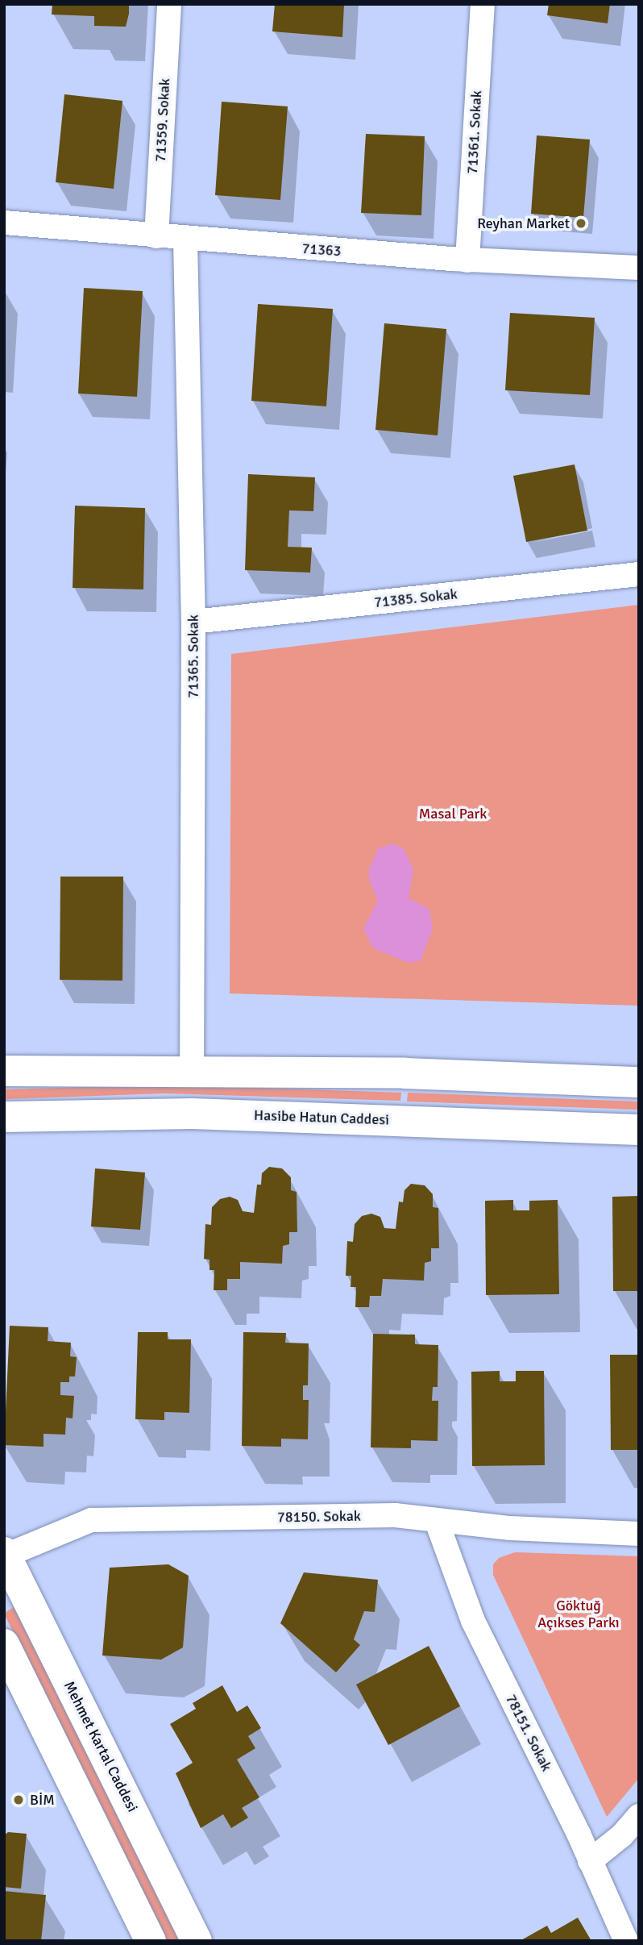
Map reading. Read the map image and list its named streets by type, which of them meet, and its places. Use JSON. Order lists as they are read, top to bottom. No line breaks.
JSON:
{"streets":{"main road":["Hasibe Hatun Caddesi","Mehmet Kartal Caddesi"],"street":["71359. Sokak","71361. Sokak","71363","71385. Sokak","71365. Sokak","78150. Sokak","78151. Sokak"]},"crossings":[["71359. Sokak","71363"],["71361. Sokak","71363"],["71363","71365. Sokak"],["71385. Sokak","71365. Sokak"],["78150. Sokak","78151. Sokak"],["78150. Sokak","Mehmet Kartal Caddesi"]],"parks":["Masal Park","Göktuğ Açıkses Parkı"],"places":["Reyhan Market","BİM"]}
